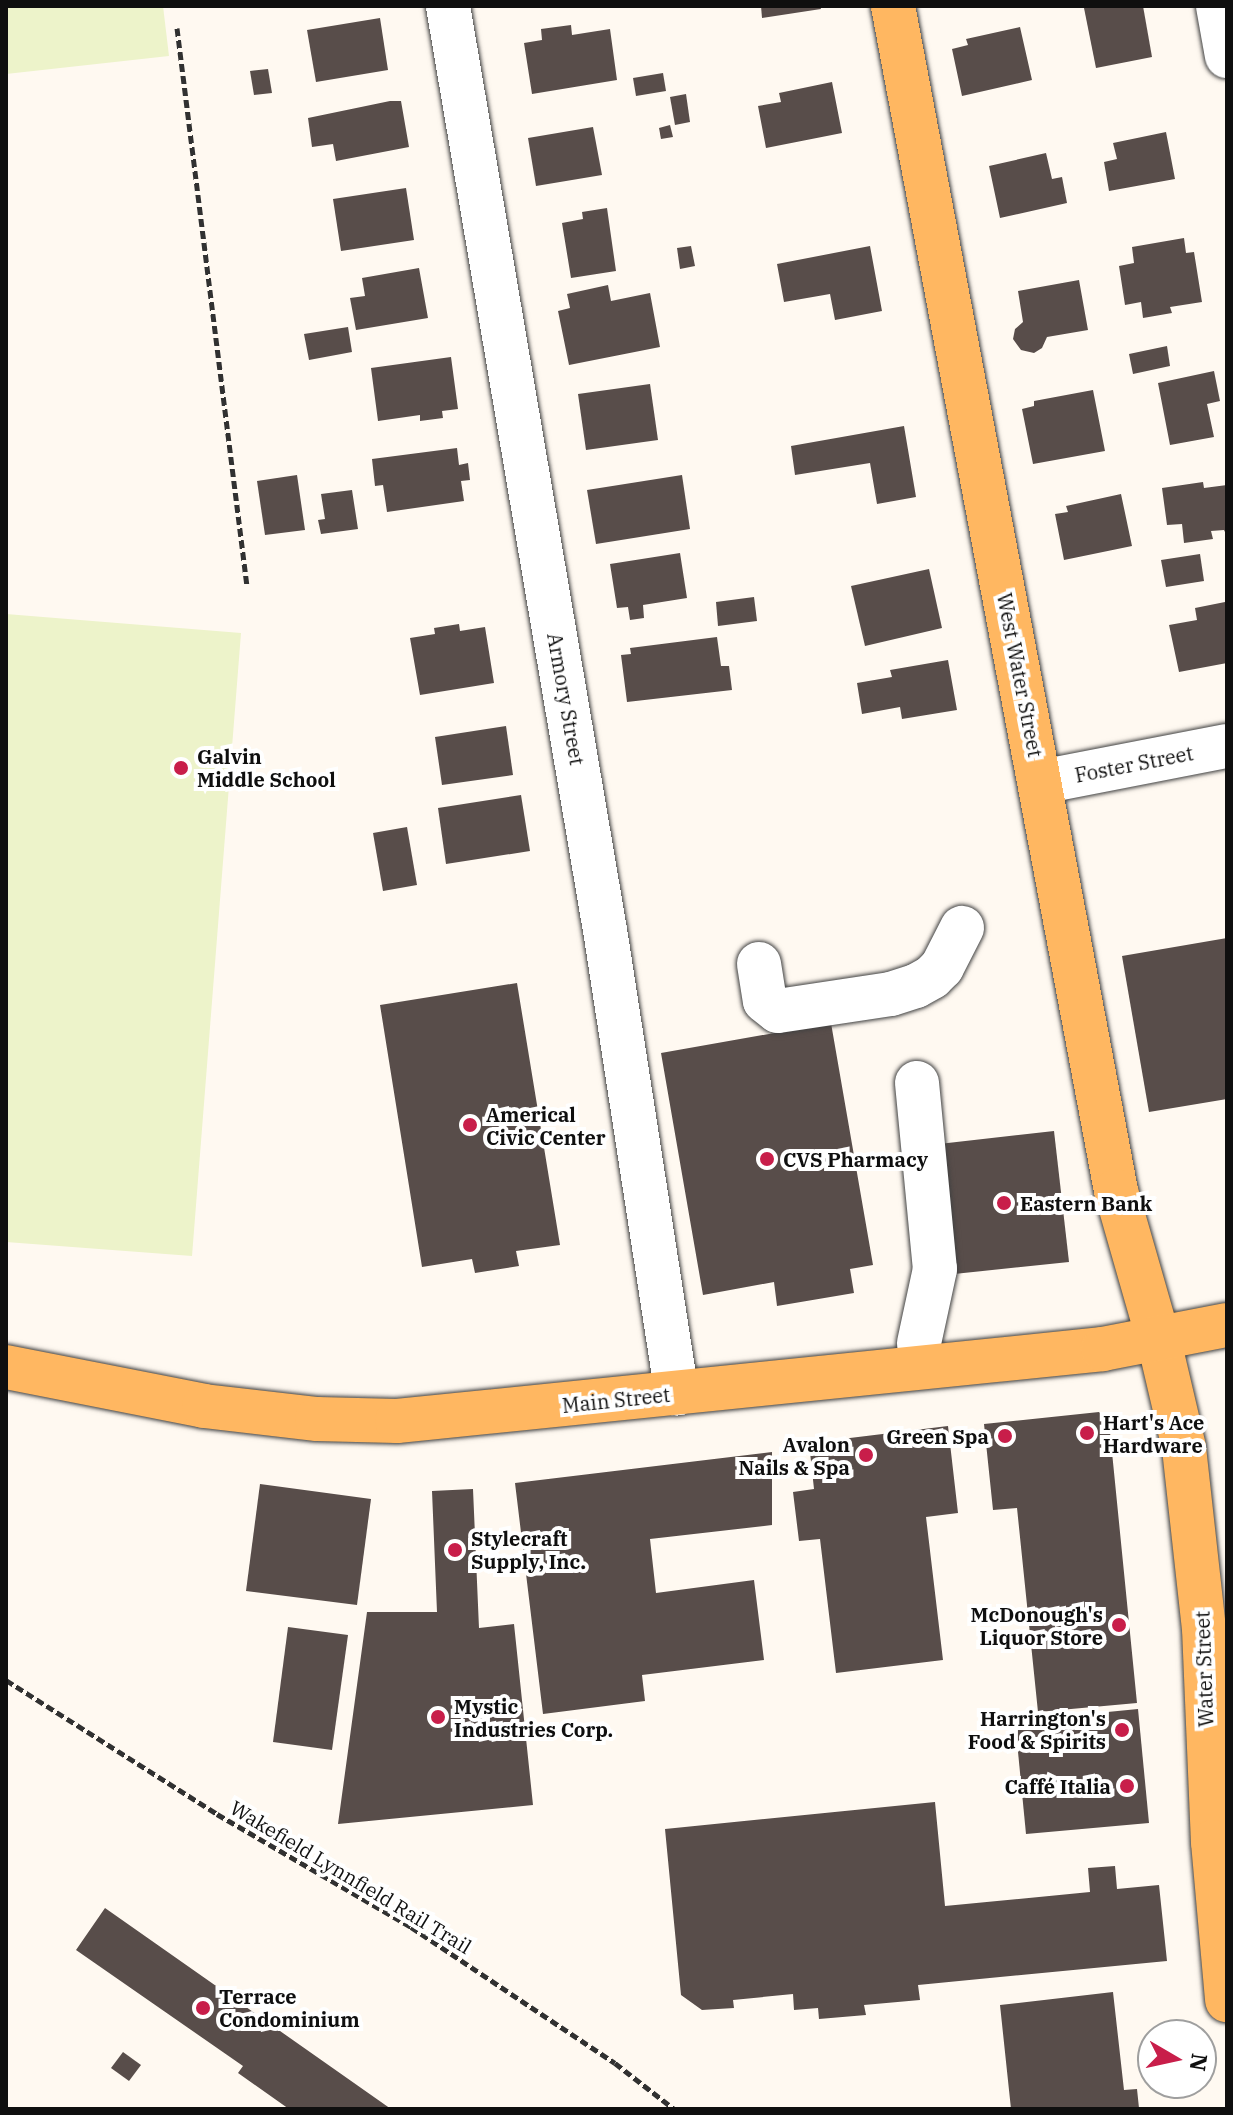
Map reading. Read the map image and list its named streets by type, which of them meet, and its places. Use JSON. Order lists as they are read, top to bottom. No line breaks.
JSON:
{"streets":{"main road":["West Water Street","Main Street","Water Street"],"street":["Armory Street","Foster Street"],"path":["Wakefield Lynnfield Rail Trail"]},"crossings":[["West Water Street","Foster Street"],["West Water Street","Main Street"],["West Water Street","Water Street"],["Armory Street","Main Street"],["Main Street","Water Street"]],"places":["Galvin Middle School","Americal Civic Center","CVS Pharmacy","Eastern Bank","Hart's Ace Hardware","Green Spa","Avalon Nails & Spa","Stylecraft Supply, Inc.","McDonough's Liquor Store","Mystic Industries Corp.","Harrington's Food & Spirits","Caffé Italia","Terrace Condominium"],"north":"right"}
